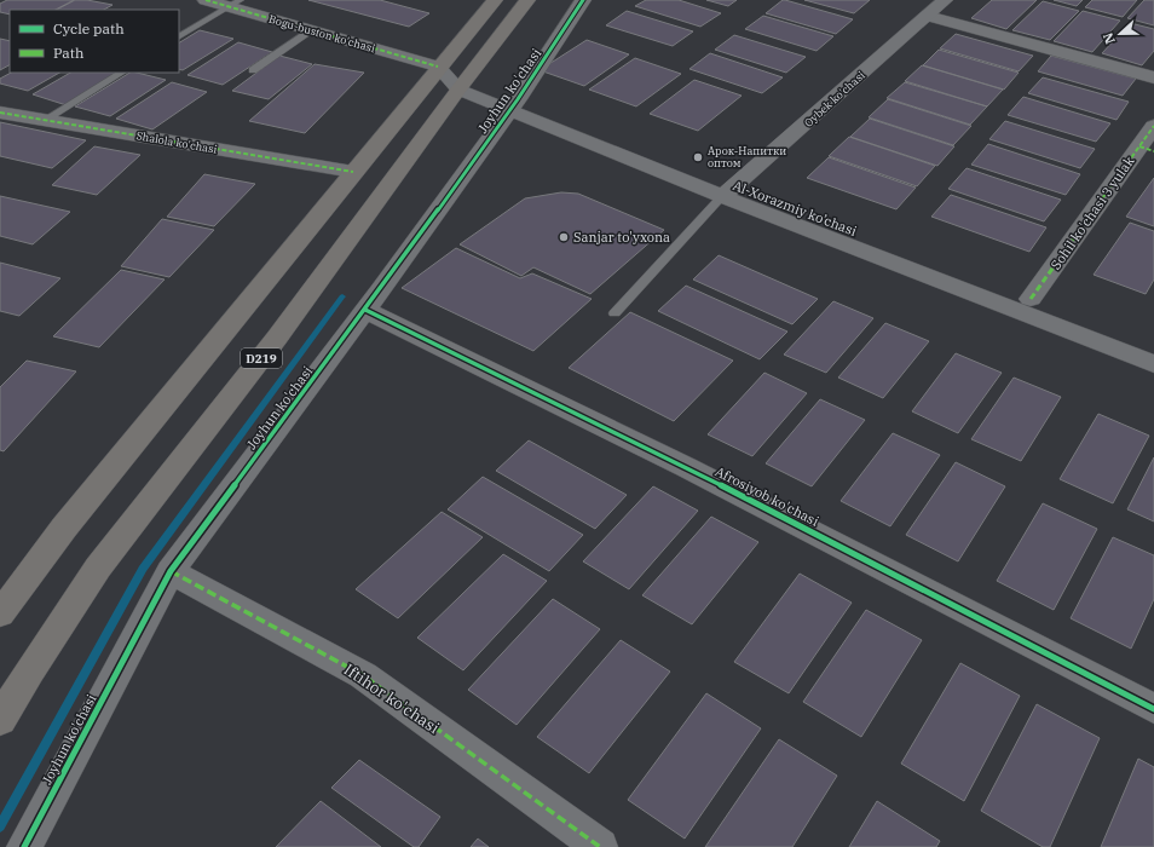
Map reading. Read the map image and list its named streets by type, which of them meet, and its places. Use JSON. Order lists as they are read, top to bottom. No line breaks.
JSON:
{"streets":{"main road":["D219"],"street":["Bogu-buston ko'chasi","Joyhun ko'chasi","Oybek ko'chasi","Shalola ko'chasi","Al-Xorazmiy ko’chasi","Sohil ko'chasi 3 yulak","Afrosiyob ko'chasi","Iftihor ko'chasi"]},"crossings":[["Bogu-buston ko'chasi","Al-Xorazmiy ko’chasi"],["Joyhun ko'chasi","Al-Xorazmiy ko’chasi"],["Joyhun ko'chasi","Afrosiyob ko'chasi"],["Joyhun ko'chasi","Iftihor ko'chasi"],["Oybek ko'chasi","Al-Xorazmiy ko’chasi"],["Al-Xorazmiy ko’chasi","Sohil ko'chasi 3 yulak"],["Al-Xorazmiy ko’chasi","D219"]],"places":["Арок-Напитки оптом","Sanjar to'yxona"],"legend":["Cycle path","Path"],"north":"left"}
